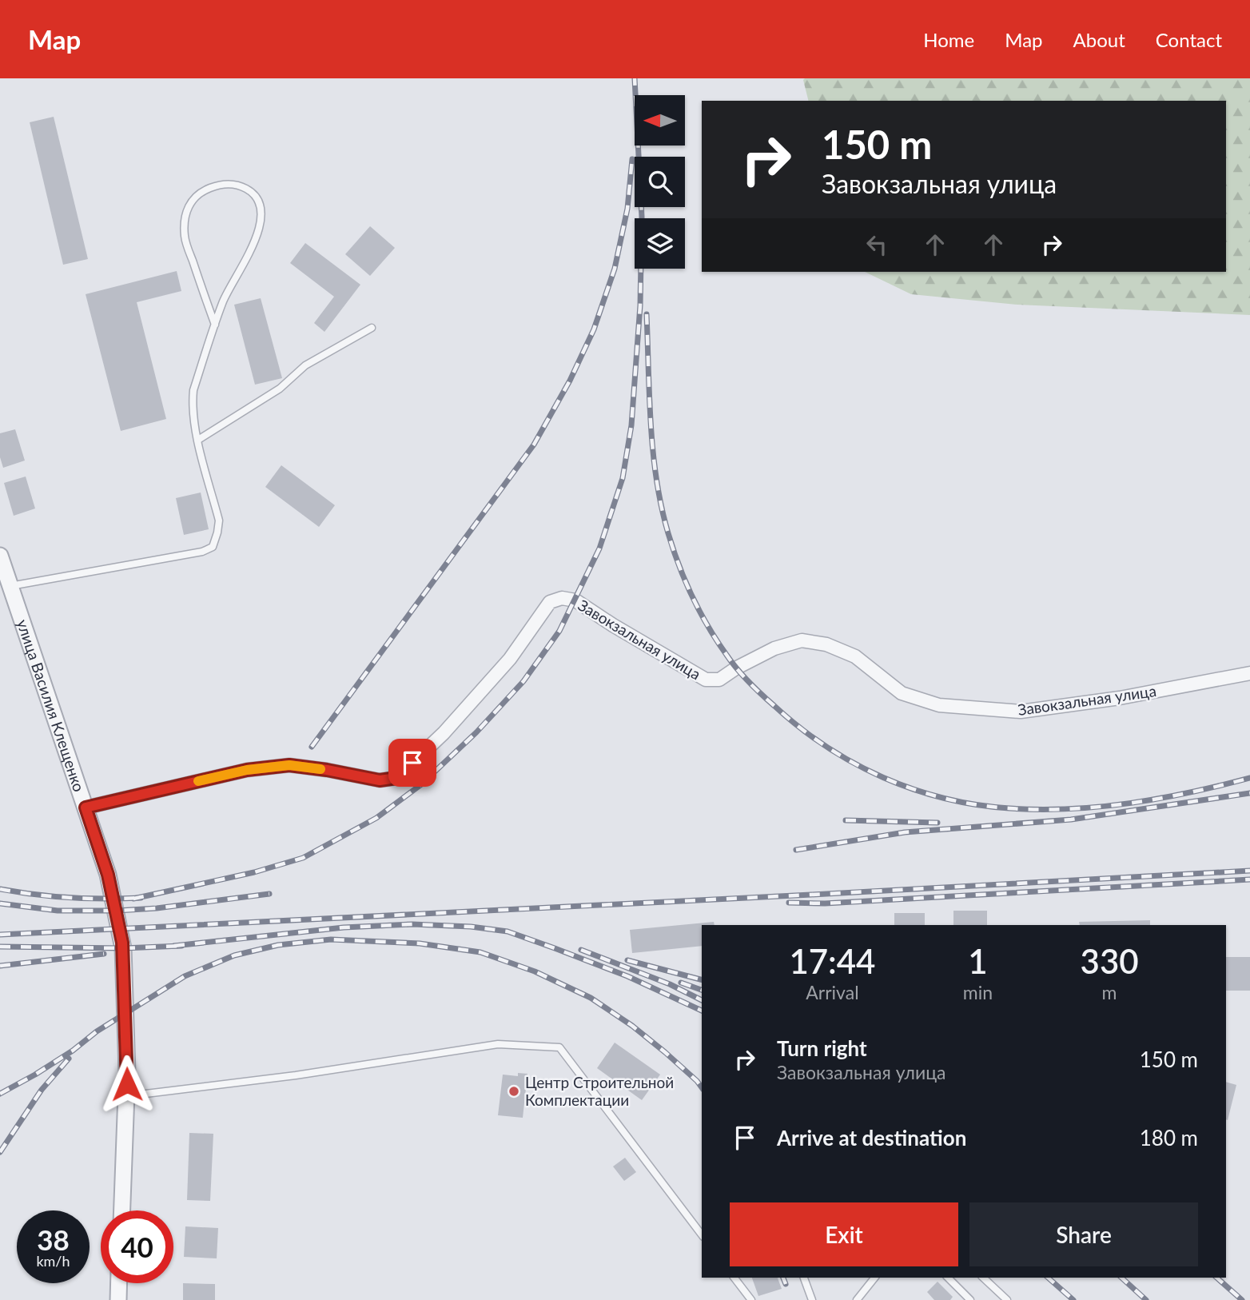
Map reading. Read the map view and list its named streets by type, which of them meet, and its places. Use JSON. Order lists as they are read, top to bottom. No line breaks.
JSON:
{"streets":{"street":["Завокзальная улица","улица Василия Клещенко"]},"crossings":[["Завокзальная улица","улица Василия Клещенко"]],"places":["Центр Строительной Комплектации"],"north":"left","page":{"header":"Map","nav":["Home","Map","About","Contact"],"turn":["150 m","Завокзальная улица"],"eta":["17:44","Arrival","1","min","330","m"],"list":[{"name":"Turn right","note":"Завокзальная улица","value":"150 m"},{"name":"Arrive at destination","value":"180 m"}],"buttons":["Exit","Share"],"speed":"38 km/h","limit":"40"}}
